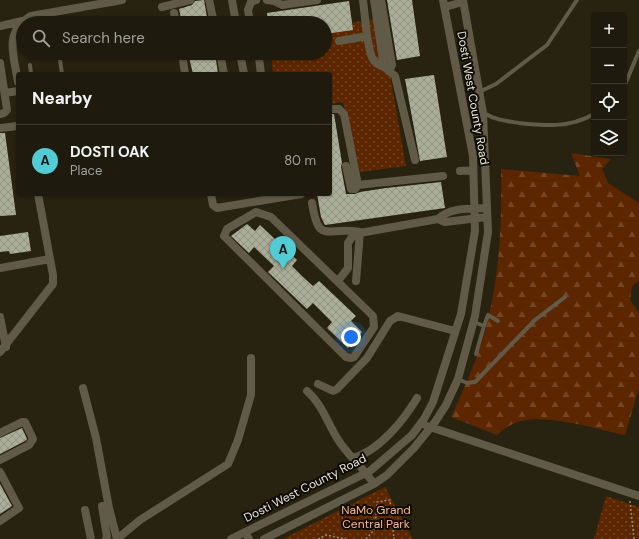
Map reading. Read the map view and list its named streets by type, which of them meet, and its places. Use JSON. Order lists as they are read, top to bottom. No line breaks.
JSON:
{"streets":{"street":["Dosti West County Road"]},"parks":["NaMo Grand Central Park"],"page":{"map_buttons":["+","−"],"search":"Search here","heading":"Nearby","list":[{"mark":"A","name":"DOSTI OAK","note":"Place","value":"80 m"}],"pins":"A"}}
